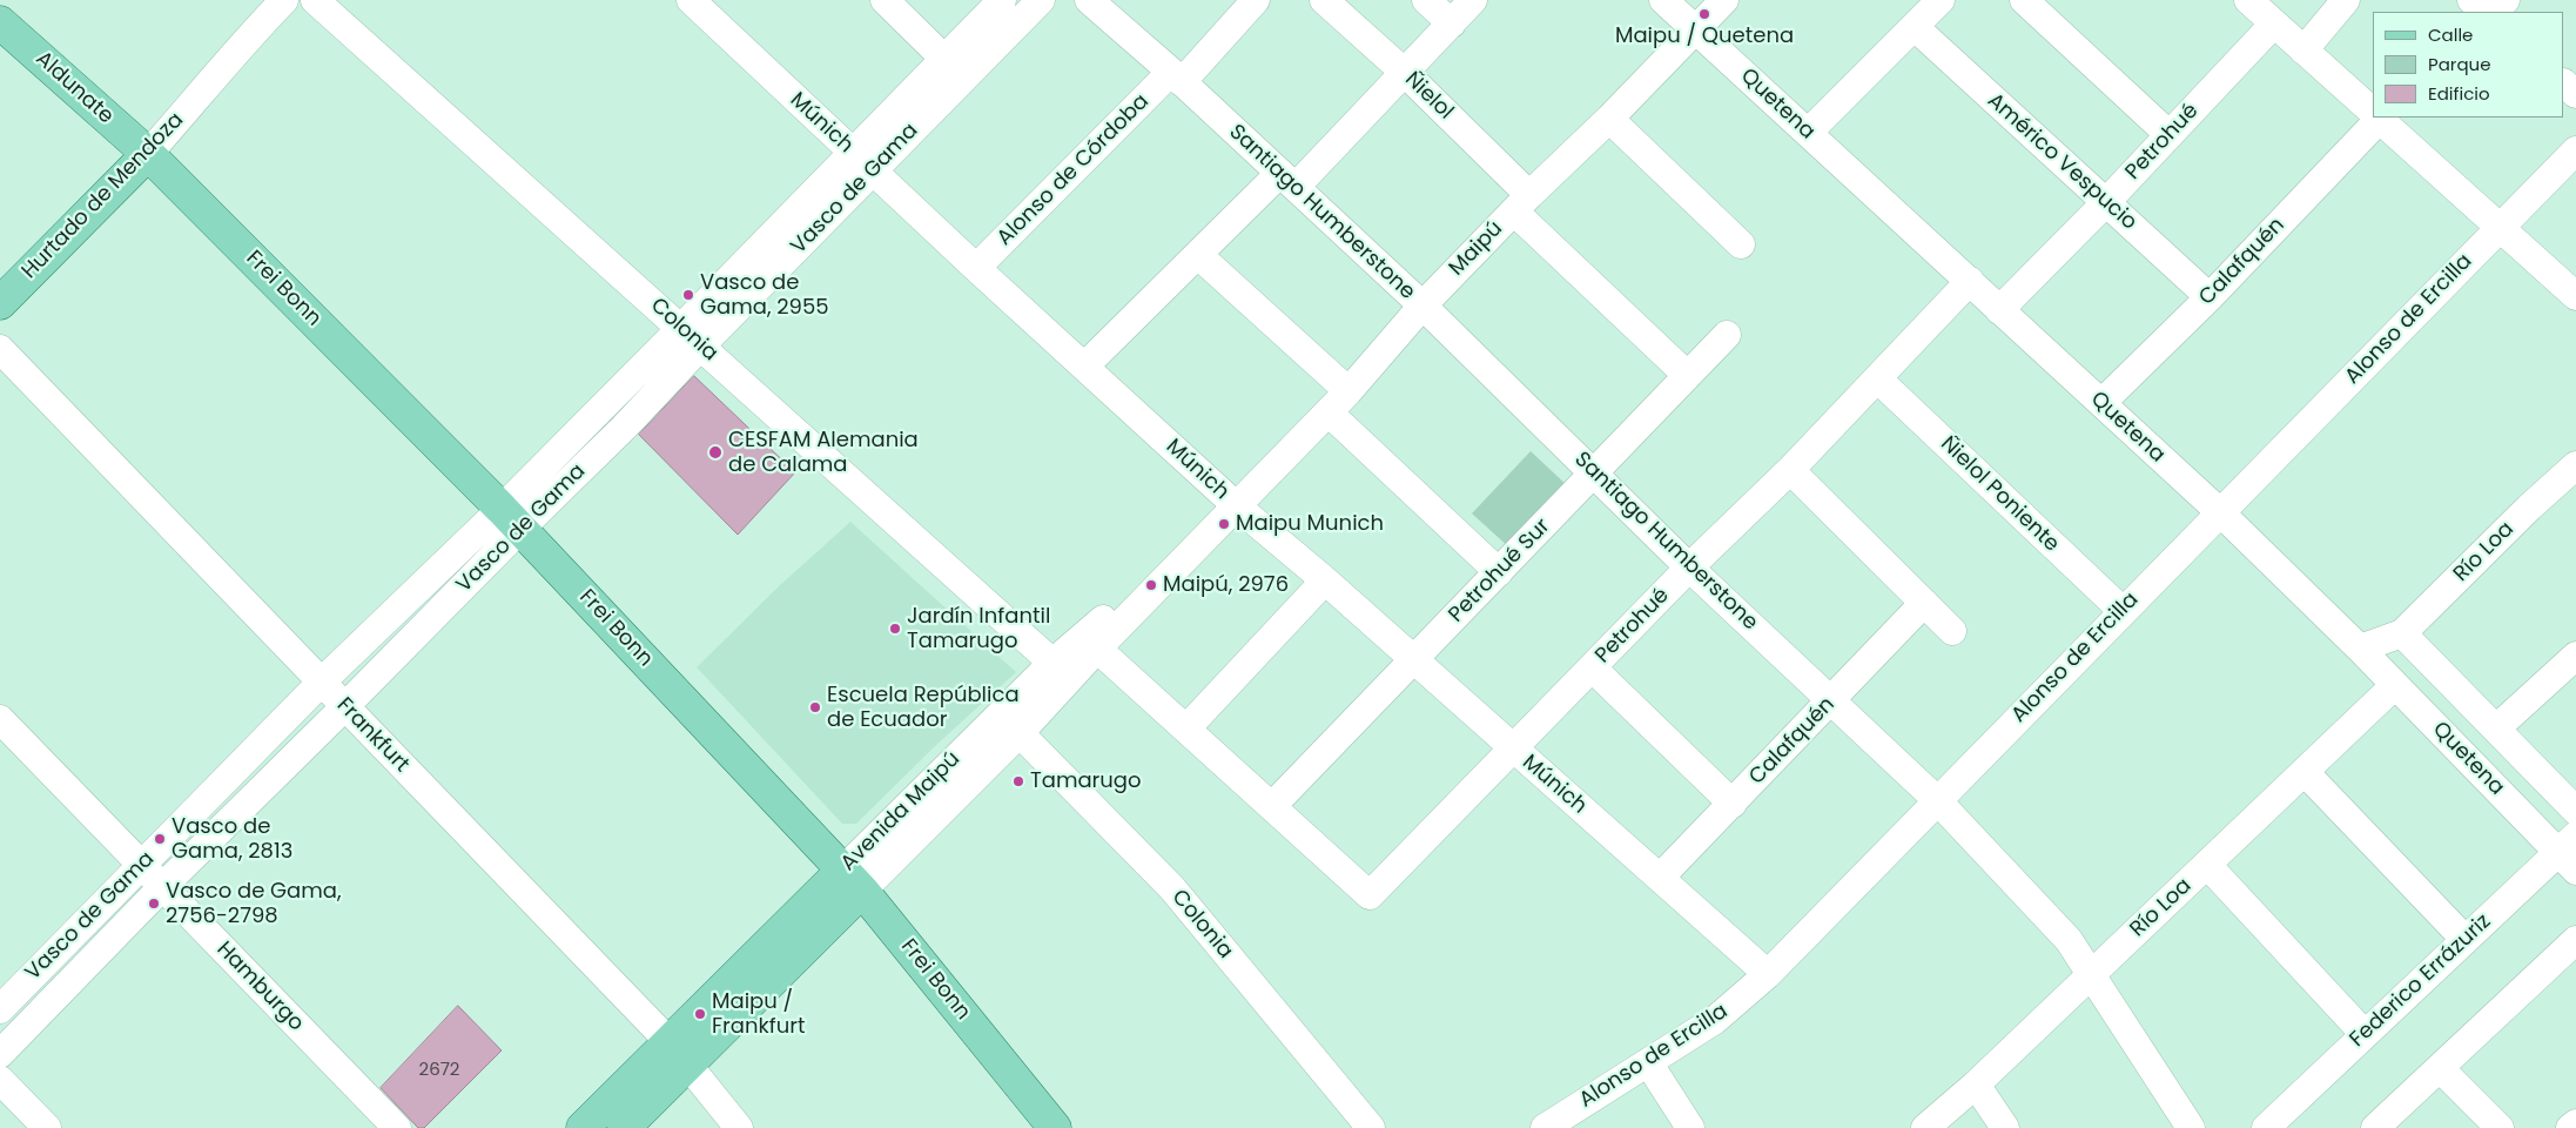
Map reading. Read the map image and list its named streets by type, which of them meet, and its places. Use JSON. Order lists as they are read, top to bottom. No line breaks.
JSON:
{"streets":{"main road":["Aldunate","Hurtado de Mendoza","Frei Bonn","Avenida Maipú"],"street":["Ñielol","Quetena","Múnich","Petrohué","Américo Vespucio","Alonso de Córdoba","Vasco de Gama","Santiago Humberstone","Maipú","Calafquén","Alonso de Ercilla","Colonia","Ñielol Poniente","Río Loa","Petrohué Sur","Frankfurt","Federico Errázuriz","Hamburgo"]},"crossings":[["Aldunate","Hurtado de Mendoza"],["Aldunate","Frei Bonn"],["Ñielol","Maipú"],["Ñielol","Petrohué Sur"],["Quetena","Petrohué"],["Quetena","Maipú"],["Quetena","Calafquén"],["Quetena","Alonso de Ercilla"],["Quetena","Río Loa"],["Quetena","Federico Errázuriz"],["Múnich","Petrohué"],["Múnich","Alonso de Córdoba"],["Múnich","Vasco de Gama"],["Múnich","Maipú"],["Múnich","Calafquén"],["Múnich","Alonso de Ercilla"],["Múnich","Petrohué Sur"],["Múnich","Avenida Maipú"],["Petrohué","Américo Vespucio"],["Petrohué","Santiago Humberstone"],["Petrohué","Ñielol Poniente"],["Petrohué","Petrohué Sur"],["Américo Vespucio","Calafquén"],["Alonso de Córdoba","Santiago Humberstone"],["Vasco de Gama","Frei Bonn"],["Vasco de Gama","Colonia"],["Vasco de Gama","Frankfurt"],["Vasco de Gama","Hamburgo"],["Hurtado de Mendoza","Frei Bonn"],["Hurtado de Mendoza","Colonia"],["Santiago Humberstone","Maipú"],["Santiago Humberstone","Calafquén"],["Santiago Humberstone","Alonso de Ercilla"],["Santiago Humberstone","Río Loa"],["Santiago Humberstone","Petrohué Sur"],["Maipú","Avenida Maipú"],["Frei Bonn","Avenida Maipú"],["Alonso de Ercilla","Ñielol Poniente"],["Colonia","Avenida Maipú"],["Frankfurt","Avenida Maipú"]],"places":["Maipu / Quetena","Vasco de Gama, 2955","CESFAM Alemania de Calama","Maipu Munich","Maipú, 2976","Jardín Infantil Tamarugo","Escuela República de Ecuador","Tamarugo","Vasco de Gama, 2813","Vasco de Gama, 2756-2798","Maipu / Frankfurt"],"house_numbers":["2672"],"legend":["Calle","Parque","Edificio"]}
